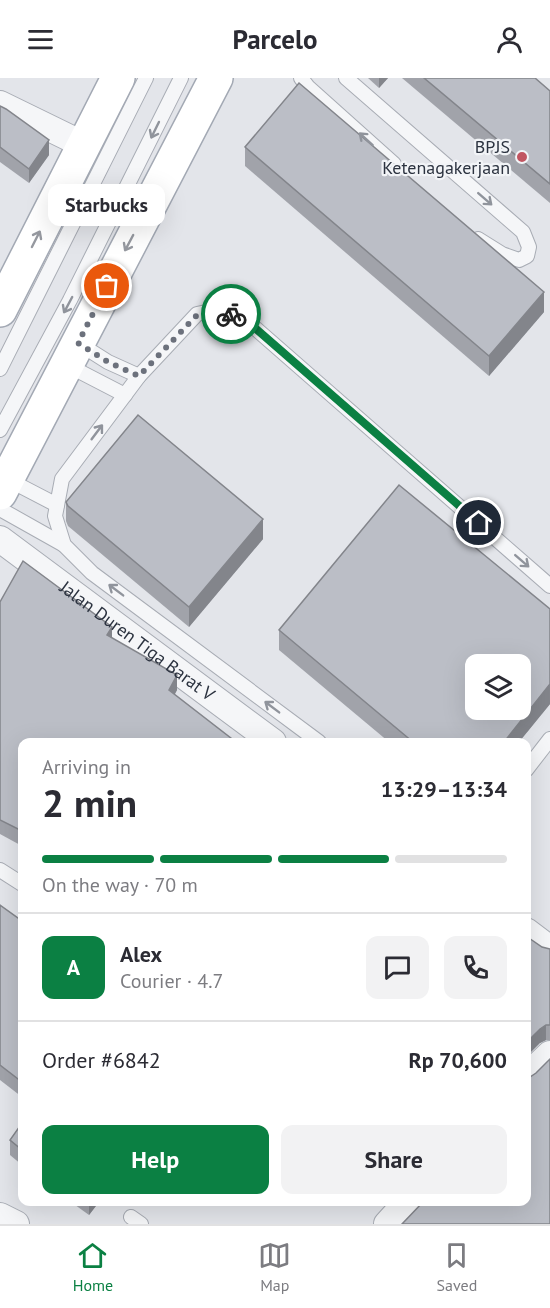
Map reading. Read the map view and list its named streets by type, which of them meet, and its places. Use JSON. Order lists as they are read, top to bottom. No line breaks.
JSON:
{"streets":{"street":["Jalan Duren Tiga Barat V"]},"places":["BPJS Ketenagakerjaan","Starbucks"],"page":{"header":"Parcelo","bubble":"Starbucks","heading":["2 min","Arriving in","13:29–13:34"],"panel":["Alex","Courier · 4.7","Order #6842","Rp 70,600"],"bar":"On the way · 70 m","round":"A","buttons":["Help","Share"],"tabs":["Home","Map","Saved"]}}
